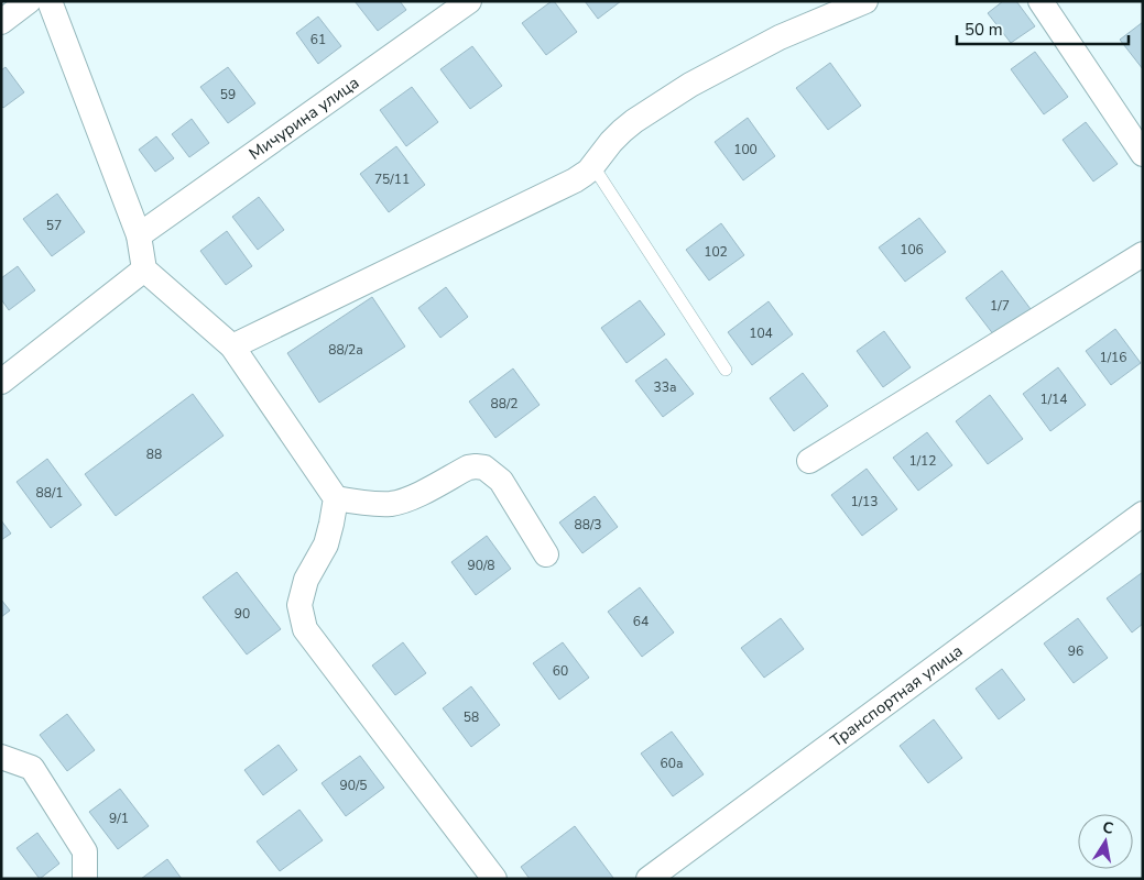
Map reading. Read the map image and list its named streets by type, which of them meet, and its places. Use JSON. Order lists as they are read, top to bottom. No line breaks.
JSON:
{"streets":{"street":["Мичурина улица","Транспортная улица"]},"house_numbers":["61","59","100","75/11","57","106","102","1/7","104","88/2а","1/16","33а","1/14","88/2","88","1/12","88/1","1/13","88/3","90/8","90","64","96","60","58","60а","90/5","9/1"],"scale_bar":"50 m","north":"top"}
